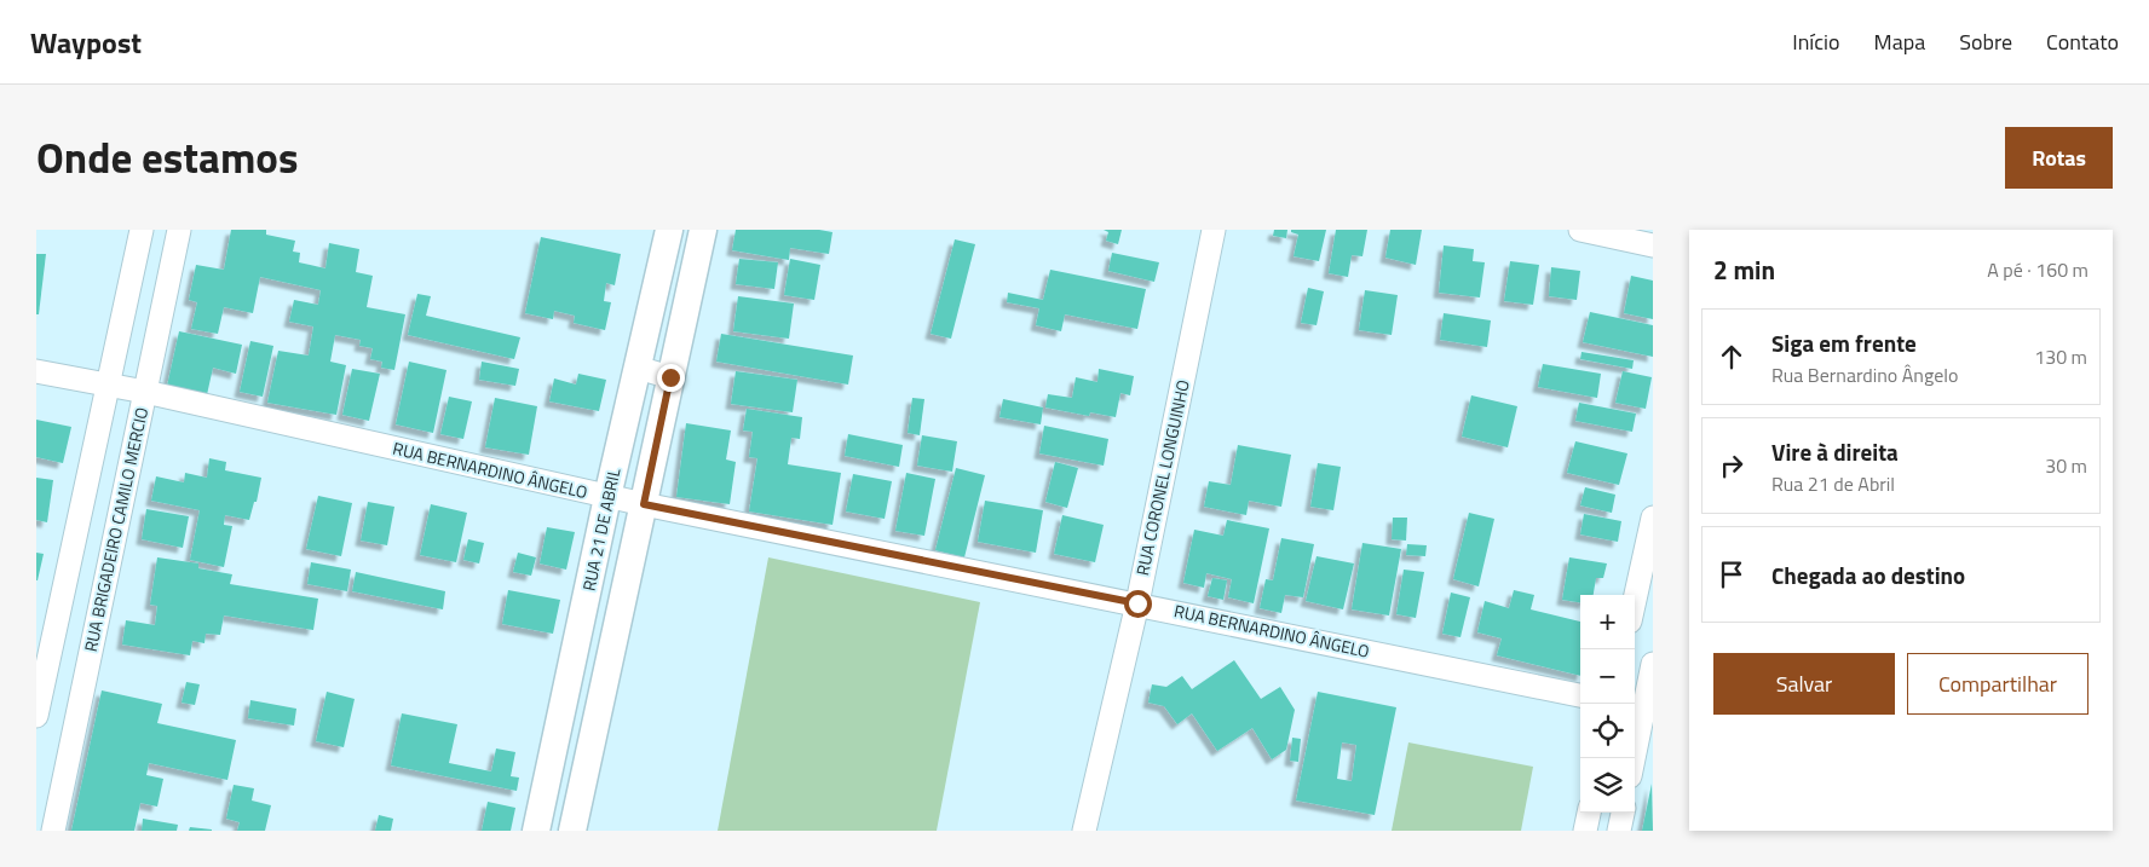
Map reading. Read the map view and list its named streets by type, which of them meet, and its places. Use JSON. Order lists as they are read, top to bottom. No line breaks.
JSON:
{"streets":{"street":["RUA BERNARDINO ÂNGELO","RUA CORONEL LONGUINHO","RUA BRIGADEIRO CAMILO MERCIO","RUA 21 DE ABRIL"]},"crossings":[["RUA BERNARDINO ÂNGELO","RUA CORONEL LONGUINHO"],["RUA BERNARDINO ÂNGELO","RUA BRIGADEIRO CAMILO MERCIO"],["RUA BERNARDINO ÂNGELO","RUA 21 DE ABRIL"]],"page":{"header":"Waypost","nav":["Início","Mapa","Sobre","Contato"],"title":"Onde estamos","buttons":["Rotas",["Salvar","Compartilhar"]],"heading":["2 min","A pé · 160 m"],"list":[["Siga em frente","Rua Bernardino Ângelo","130 m"],["Vire à direita","Rua 21 de Abril","30 m"],"Chegada ao destino"],"map_buttons":["+","−"]}}
